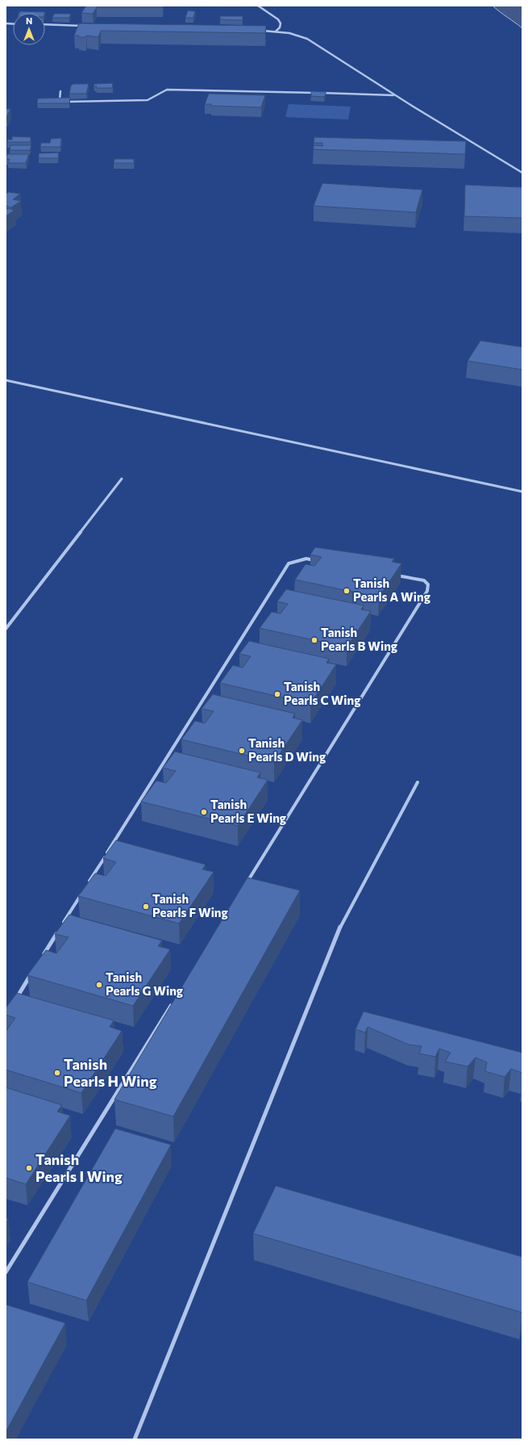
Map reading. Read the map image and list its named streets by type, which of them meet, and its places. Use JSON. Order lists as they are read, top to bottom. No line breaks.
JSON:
{"places":["Tanish Pearls A Wing","Tanish Pearls B Wing","Tanish Pearls C Wing","Tanish Pearls D Wing","Tanish Pearls E Wing","Tanish Pearls F Wing","Tanish Pearls G Wing","Tanish Pearls H Wing","Tanish Pearls I Wing"],"north":"top"}
